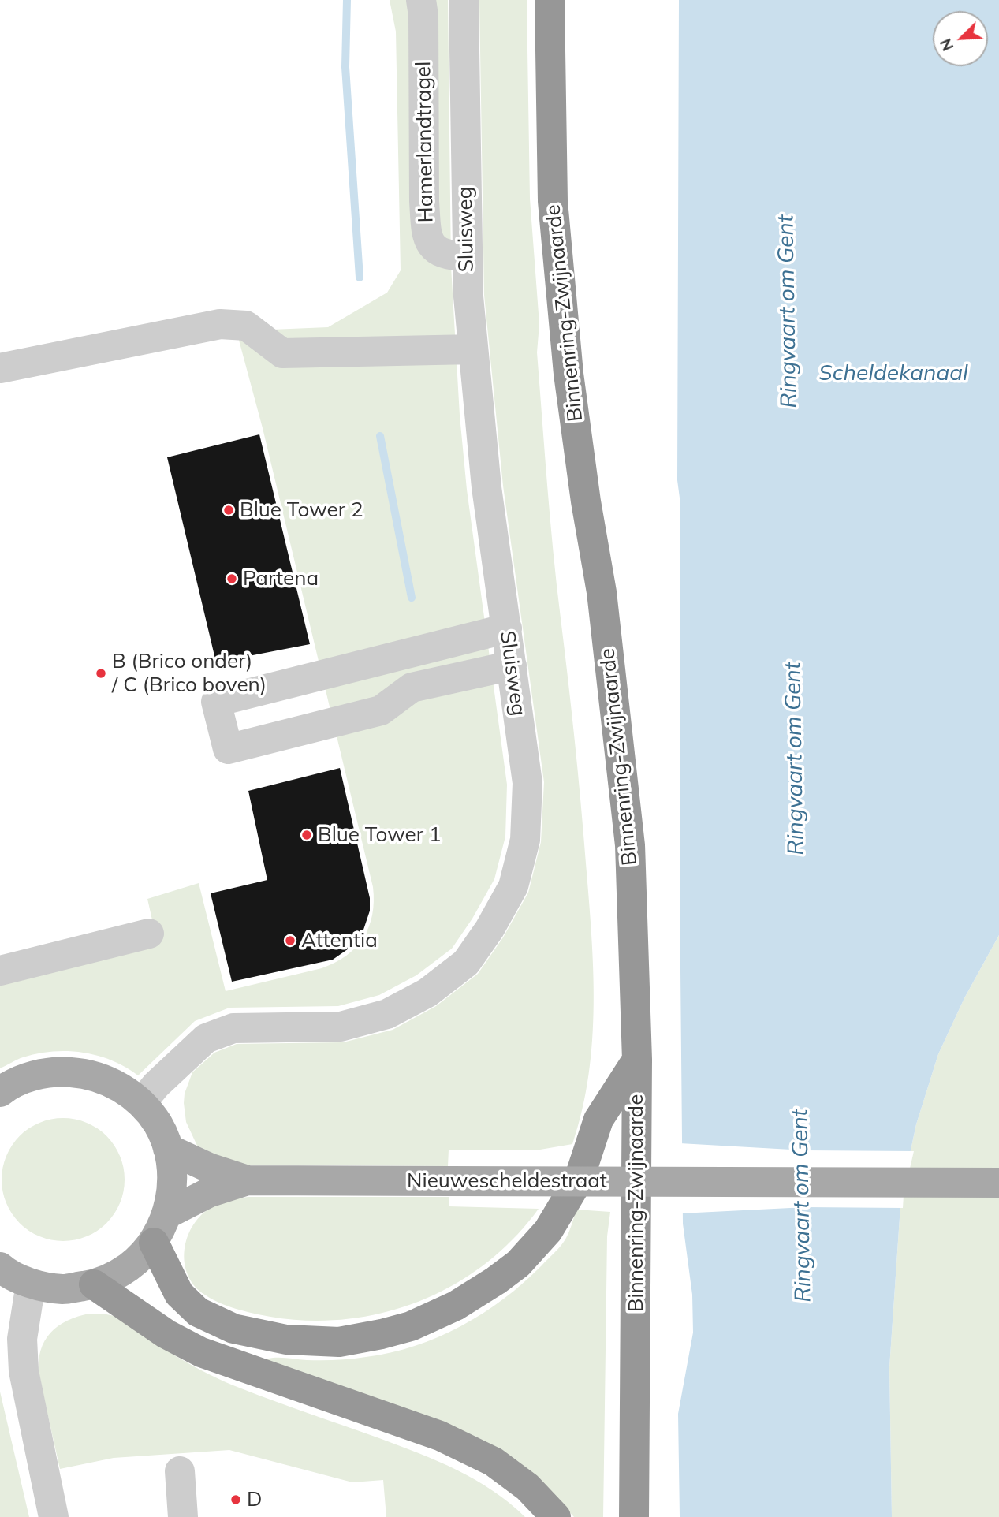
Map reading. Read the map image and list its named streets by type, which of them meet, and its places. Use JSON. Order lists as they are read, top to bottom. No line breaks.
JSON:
{"streets":{"highway":["Binnenring-Zwijnaarde"],"main road":["Nieuwescheldestraat"],"street":["Hamerlandtragel","Sluisweg"]},"crossings":[["Hamerlandtragel","Sluisweg"]],"water":["Ringvaart om Gent","Scheldekanaal"],"places":["Blue Tower 2","Partena","B (Brico onder) / C (Brico boven)","Blue Tower 1","Attentia","D"],"north":"bottom left"}
